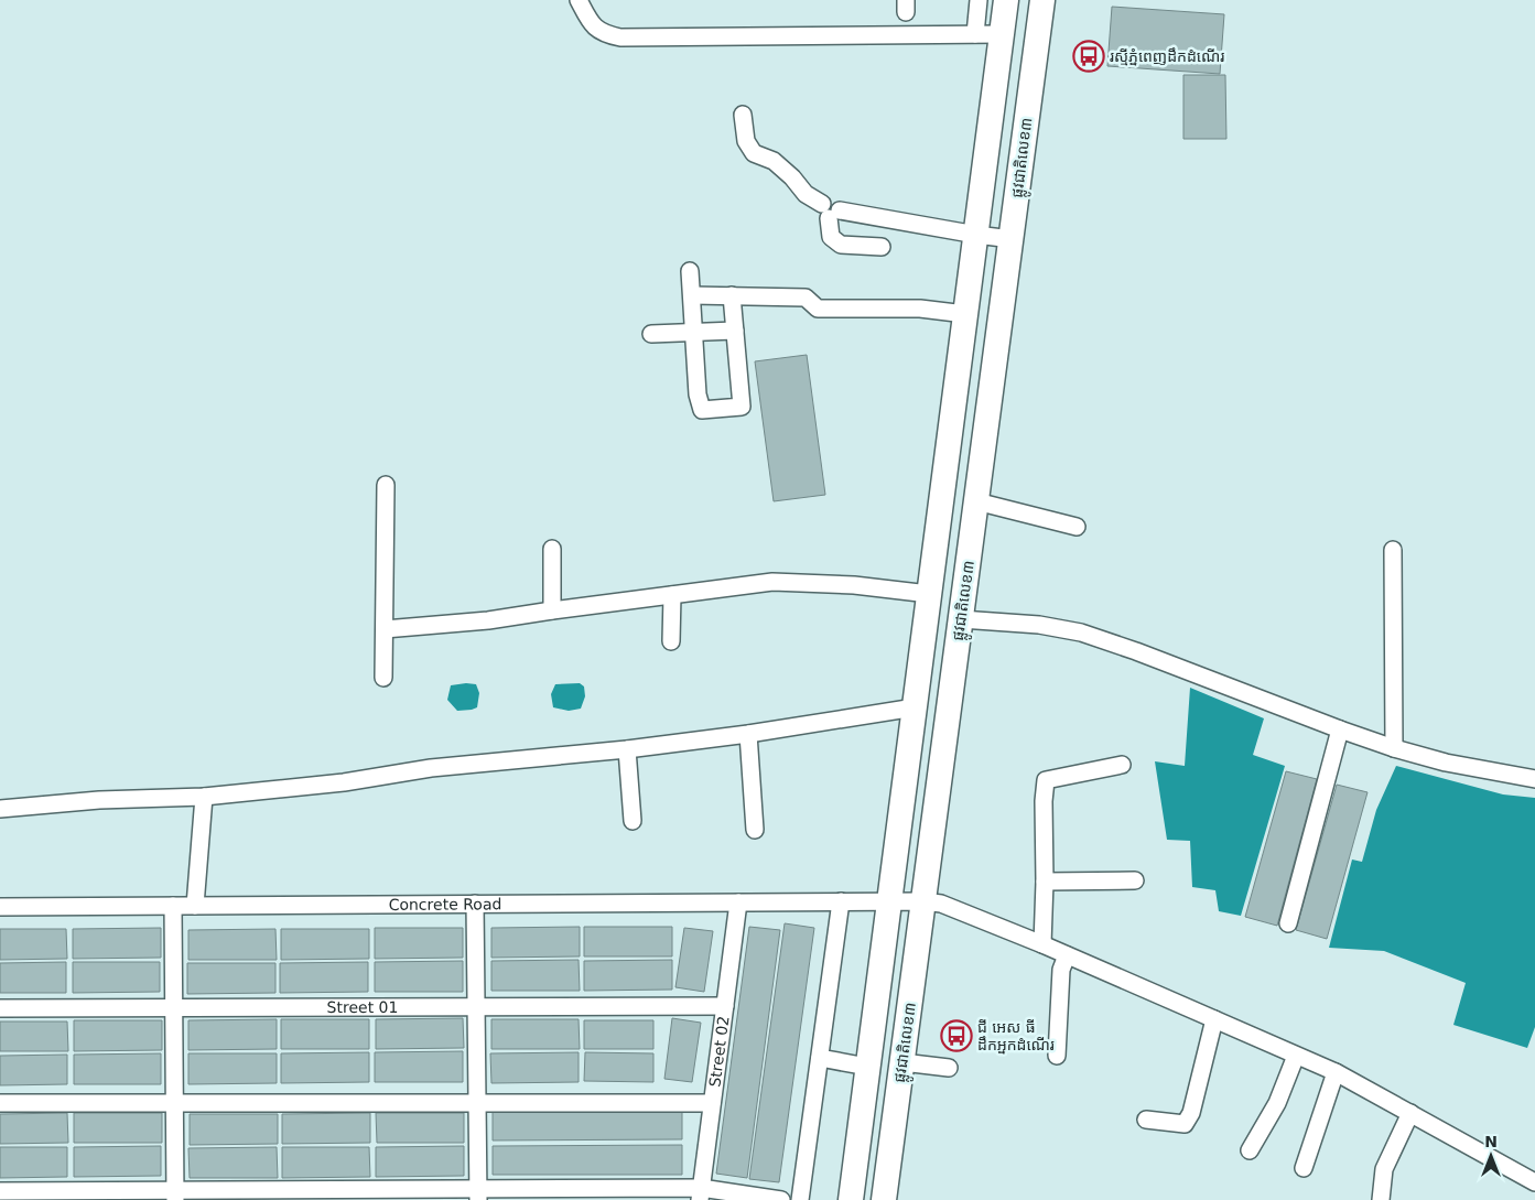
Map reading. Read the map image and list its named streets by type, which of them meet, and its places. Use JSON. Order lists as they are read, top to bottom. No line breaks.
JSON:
{"streets":{"highway":["ផ្លូវជាតិលេខ៣"],"street":["Concrete Road","Street 01","Street 02"]},"crossings":[["ផ្លូវជាតិលេខ៣","Concrete Road"],["Concrete Road","Street 02"],["Street 01","Street 02"]],"places":{"bus stop":["រស្មីភ្នំពេញដឹកដំណើរ","ជី អេស ធី ដឹកអ្នកដំណើរ"]},"north":"top"}
